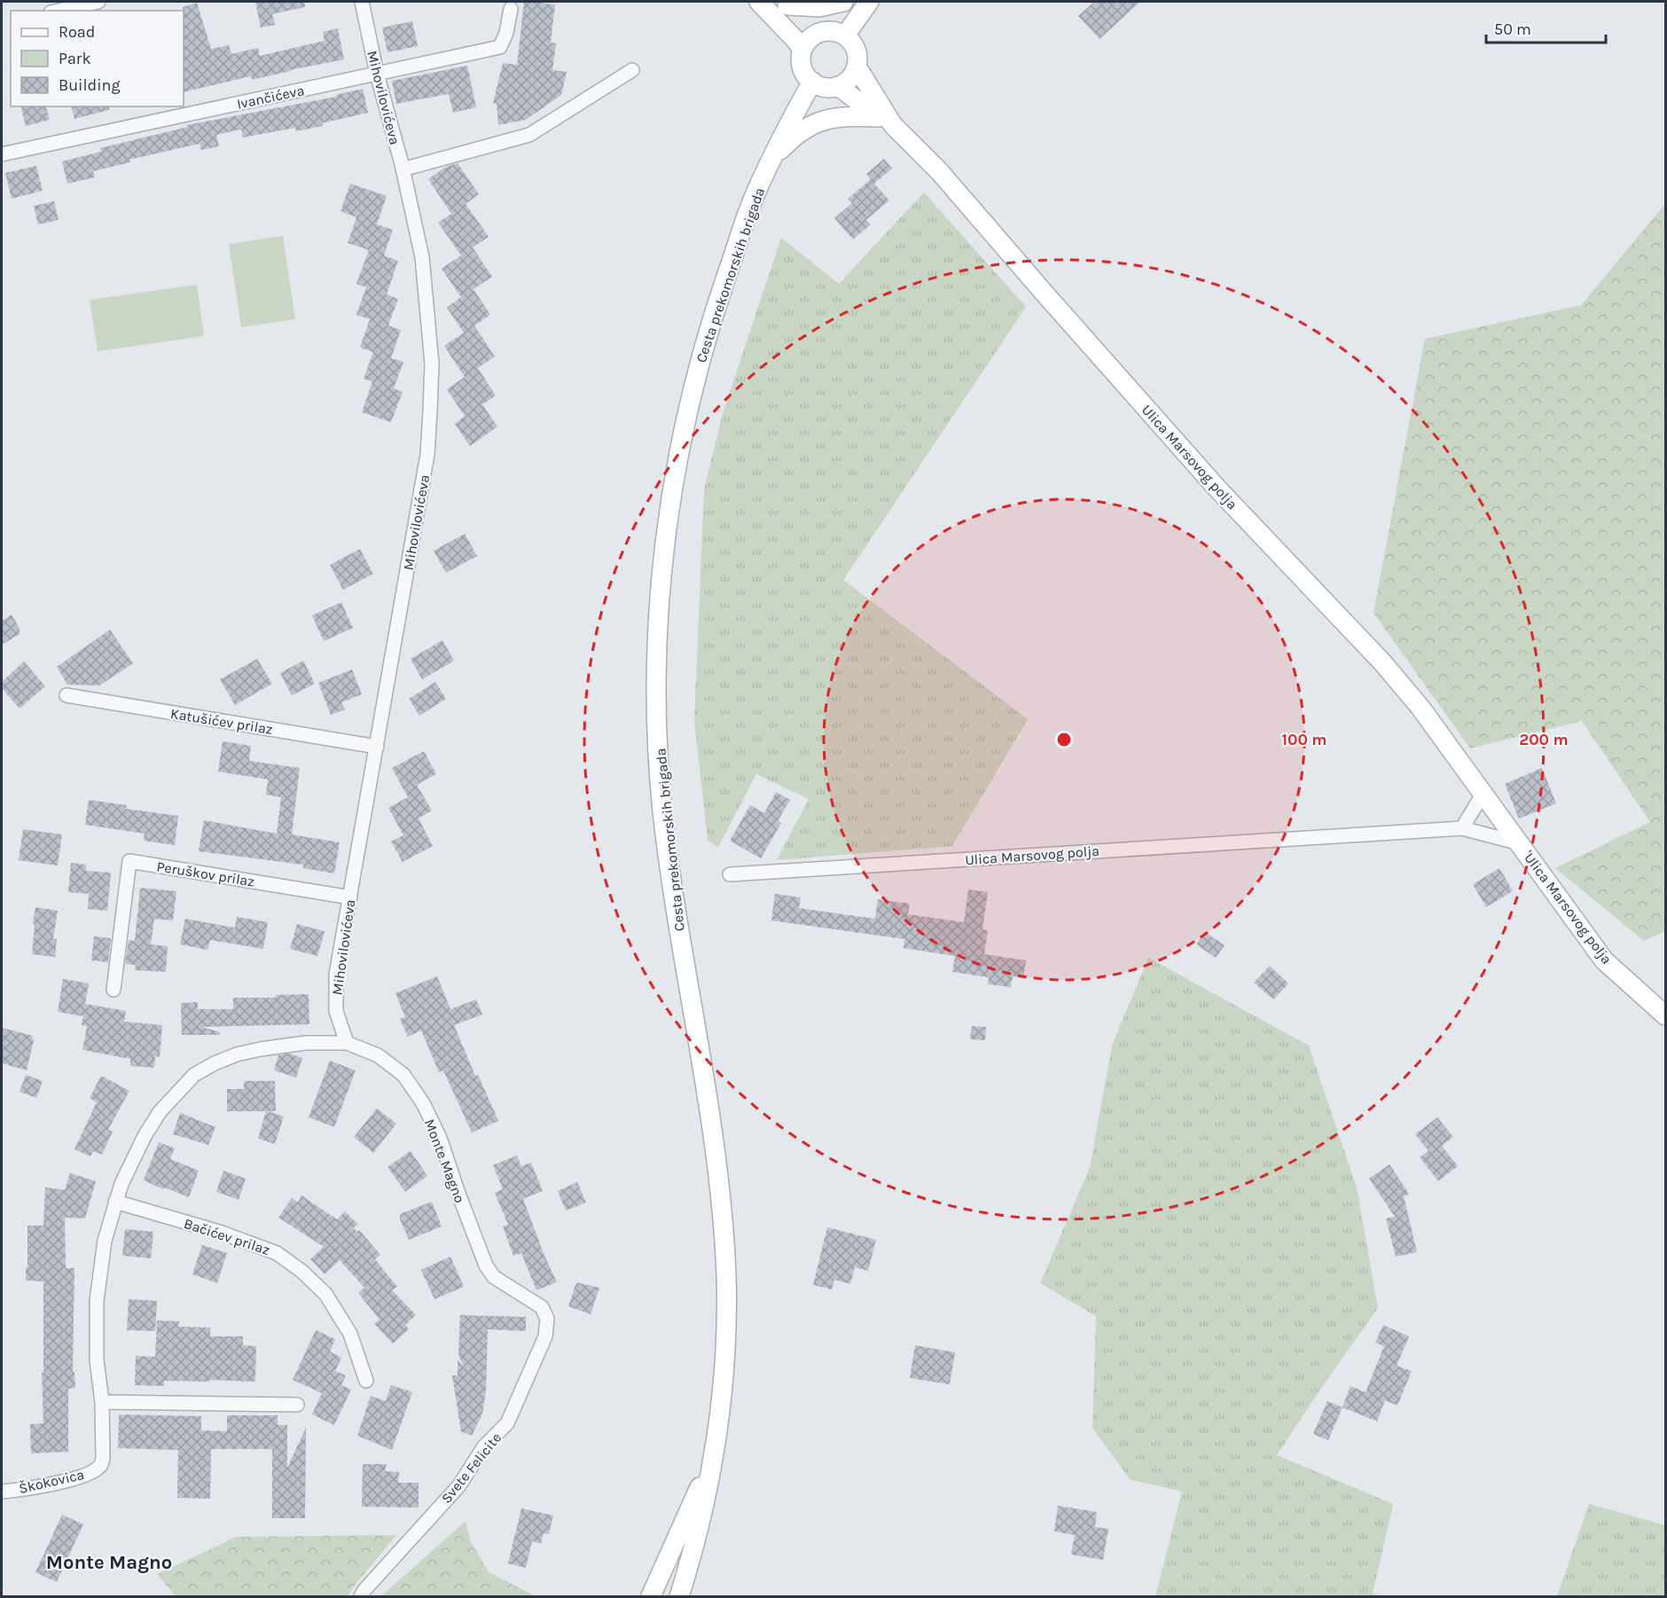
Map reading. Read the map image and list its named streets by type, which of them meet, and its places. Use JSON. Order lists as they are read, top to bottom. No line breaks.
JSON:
{"streets":{"main road":["Cesta prekomorskih brigada","Ulica Marsovog polja"],"street":["Ivančićeva","Mihovilovićeva","Katušićev prilaz","Peruškov prilaz","Monte Magno","Bačićev prilaz","Svete Felicite","Škokovica"]},"crossings":[["Ivančićeva","Mihovilovićeva"],["Mihovilovićeva","Katušićev prilaz"],["Mihovilovićeva","Peruškov prilaz"],["Mihovilovićeva","Monte Magno"],["Cesta prekomorskih brigada","Ulica Marsovog polja"],["Monte Magno","Bačićev prilaz"],["Monte Magno","Svete Felicite"],["Monte Magno","Škokovica"]],"districts":["Monte Magno"],"legend":["Road","Park","Building"],"scale_bar":"50 m","rings":["100 m","200 m"]}
